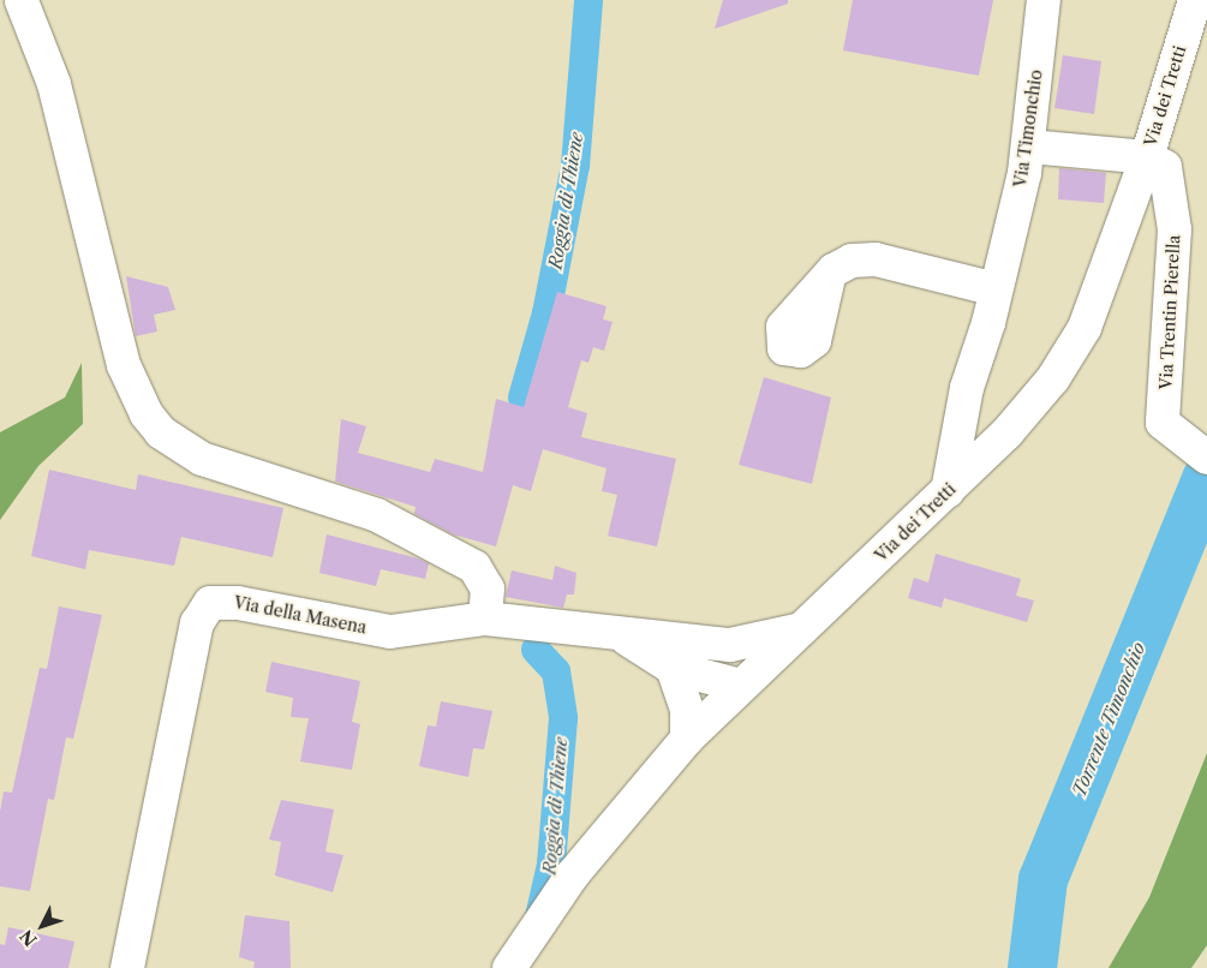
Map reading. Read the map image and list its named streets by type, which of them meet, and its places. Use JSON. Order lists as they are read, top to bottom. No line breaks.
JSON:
{"streets":{"street":["Via dei Tretti","Via Timonchio","Via Trentin Pierella","Via della Masena"]},"crossings":[["Via dei Tretti","Via Timonchio"],["Via dei Tretti","Via Trentin Pierella"],["Via dei Tretti","Via della Masena"]],"water":["Roggia di Thiene","Torrente Timonchio"],"north":"bottom left"}
